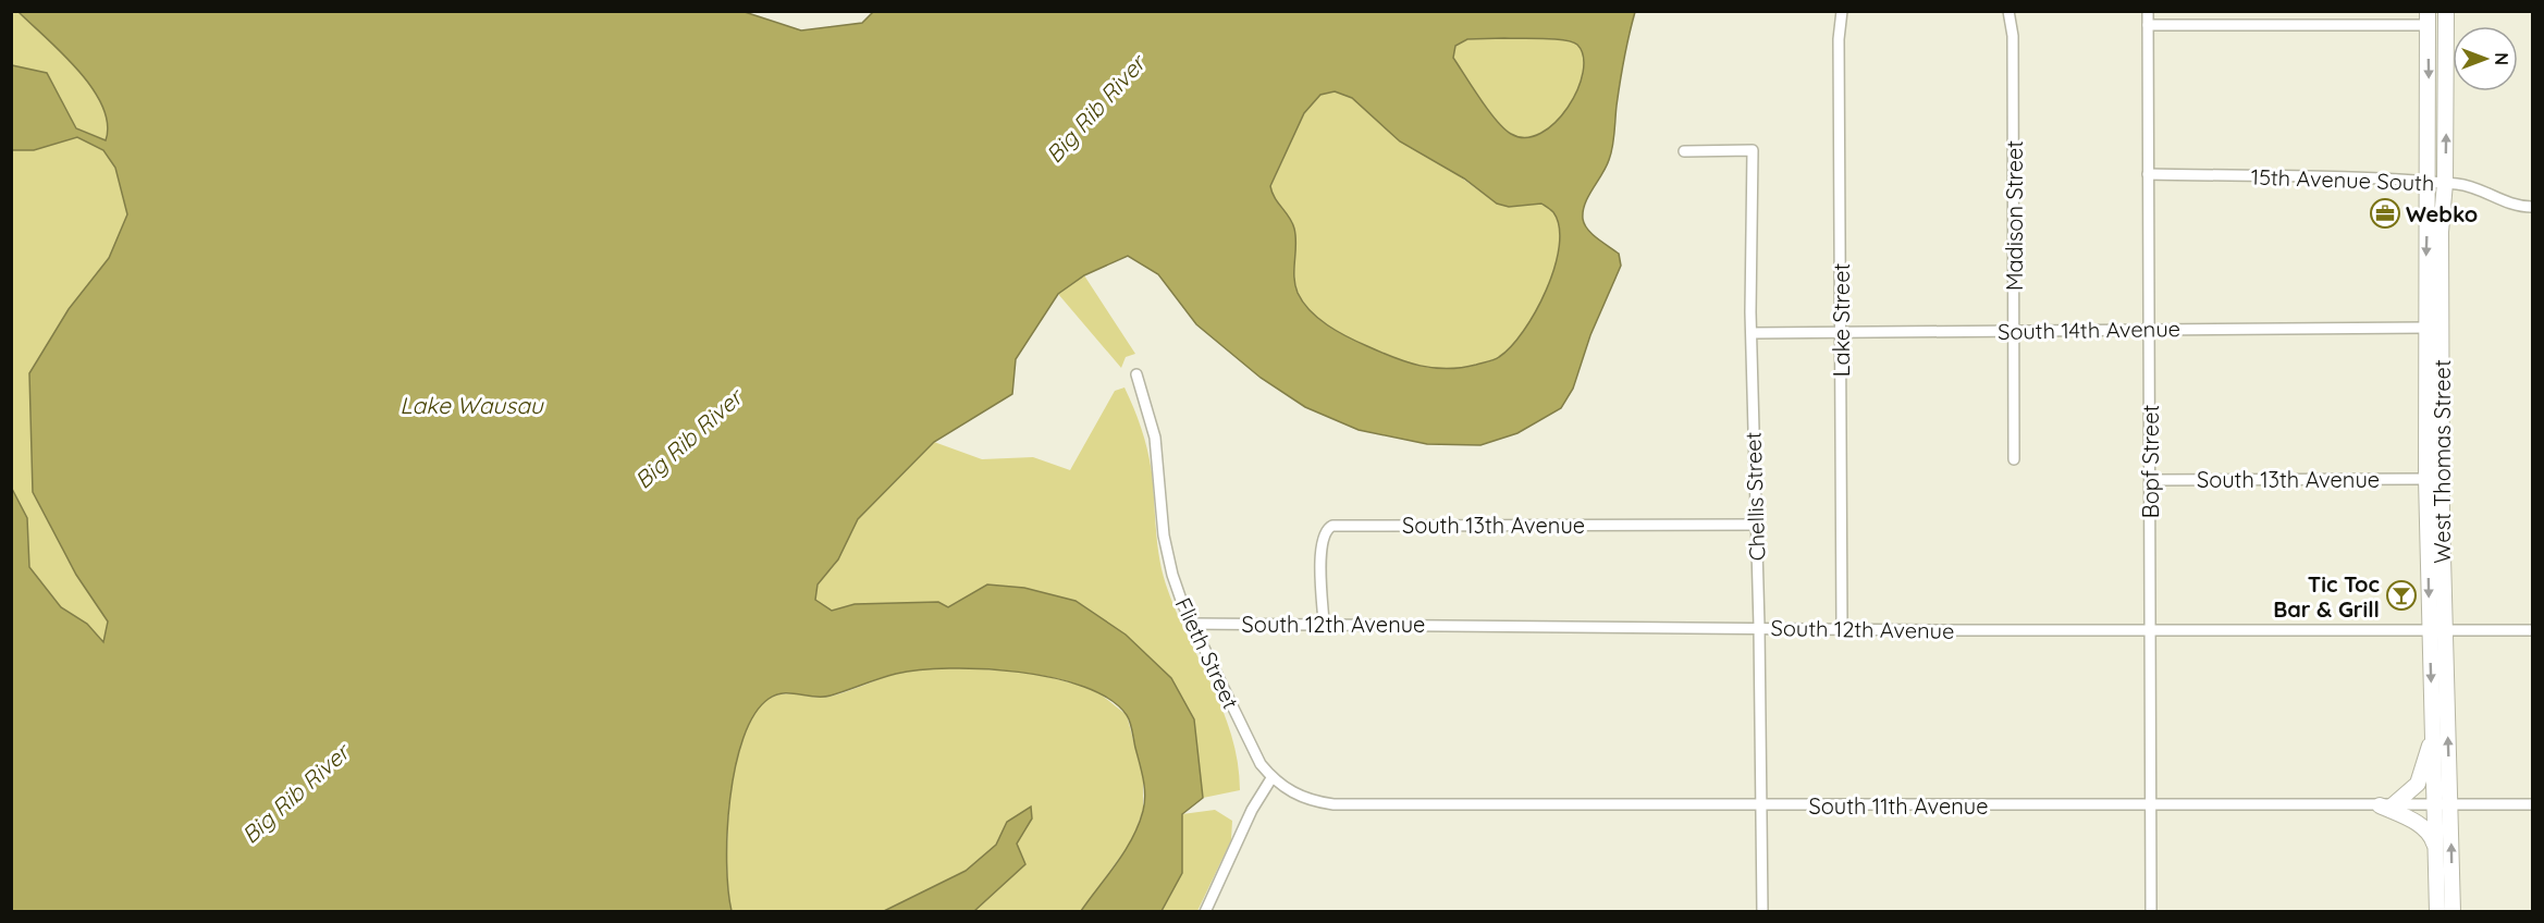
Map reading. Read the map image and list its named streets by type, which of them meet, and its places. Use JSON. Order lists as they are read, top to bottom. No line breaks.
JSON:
{"streets":{"main road":["West Thomas Street"],"street":["15th Avenue South","Madison Street","Lake Street","South 14th Avenue","Bopf Street","South 13th Avenue","Chellis Street","South 12th Avenue","Flieth Street","South 11th Avenue"]},"crossings":[["15th Avenue South","Bopf Street"],["15th Avenue South","West Thomas Street"],["Madison Street","South 14th Avenue"],["Lake Street","South 14th Avenue"],["Lake Street","South 12th Avenue"],["South 14th Avenue","Bopf Street"],["South 14th Avenue","West Thomas Street"],["South 14th Avenue","Chellis Street"],["Bopf Street","South 13th Avenue"],["Bopf Street","South 12th Avenue"],["Bopf Street","South 11th Avenue"],["West Thomas Street","South 13th Avenue"],["West Thomas Street","South 12th Avenue"],["West Thomas Street","South 11th Avenue"],["South 13th Avenue","Chellis Street"],["South 13th Avenue","South 12th Avenue"],["Chellis Street","South 12th Avenue"],["Chellis Street","South 11th Avenue"],["South 12th Avenue","Flieth Street"],["Flieth Street","South 11th Avenue"]],"water":["Big Rib River","Lake Wausau"],"places":{"office":["Webko"],"bar":["Tic Toc Bar & Grill"]},"north":"right"}
